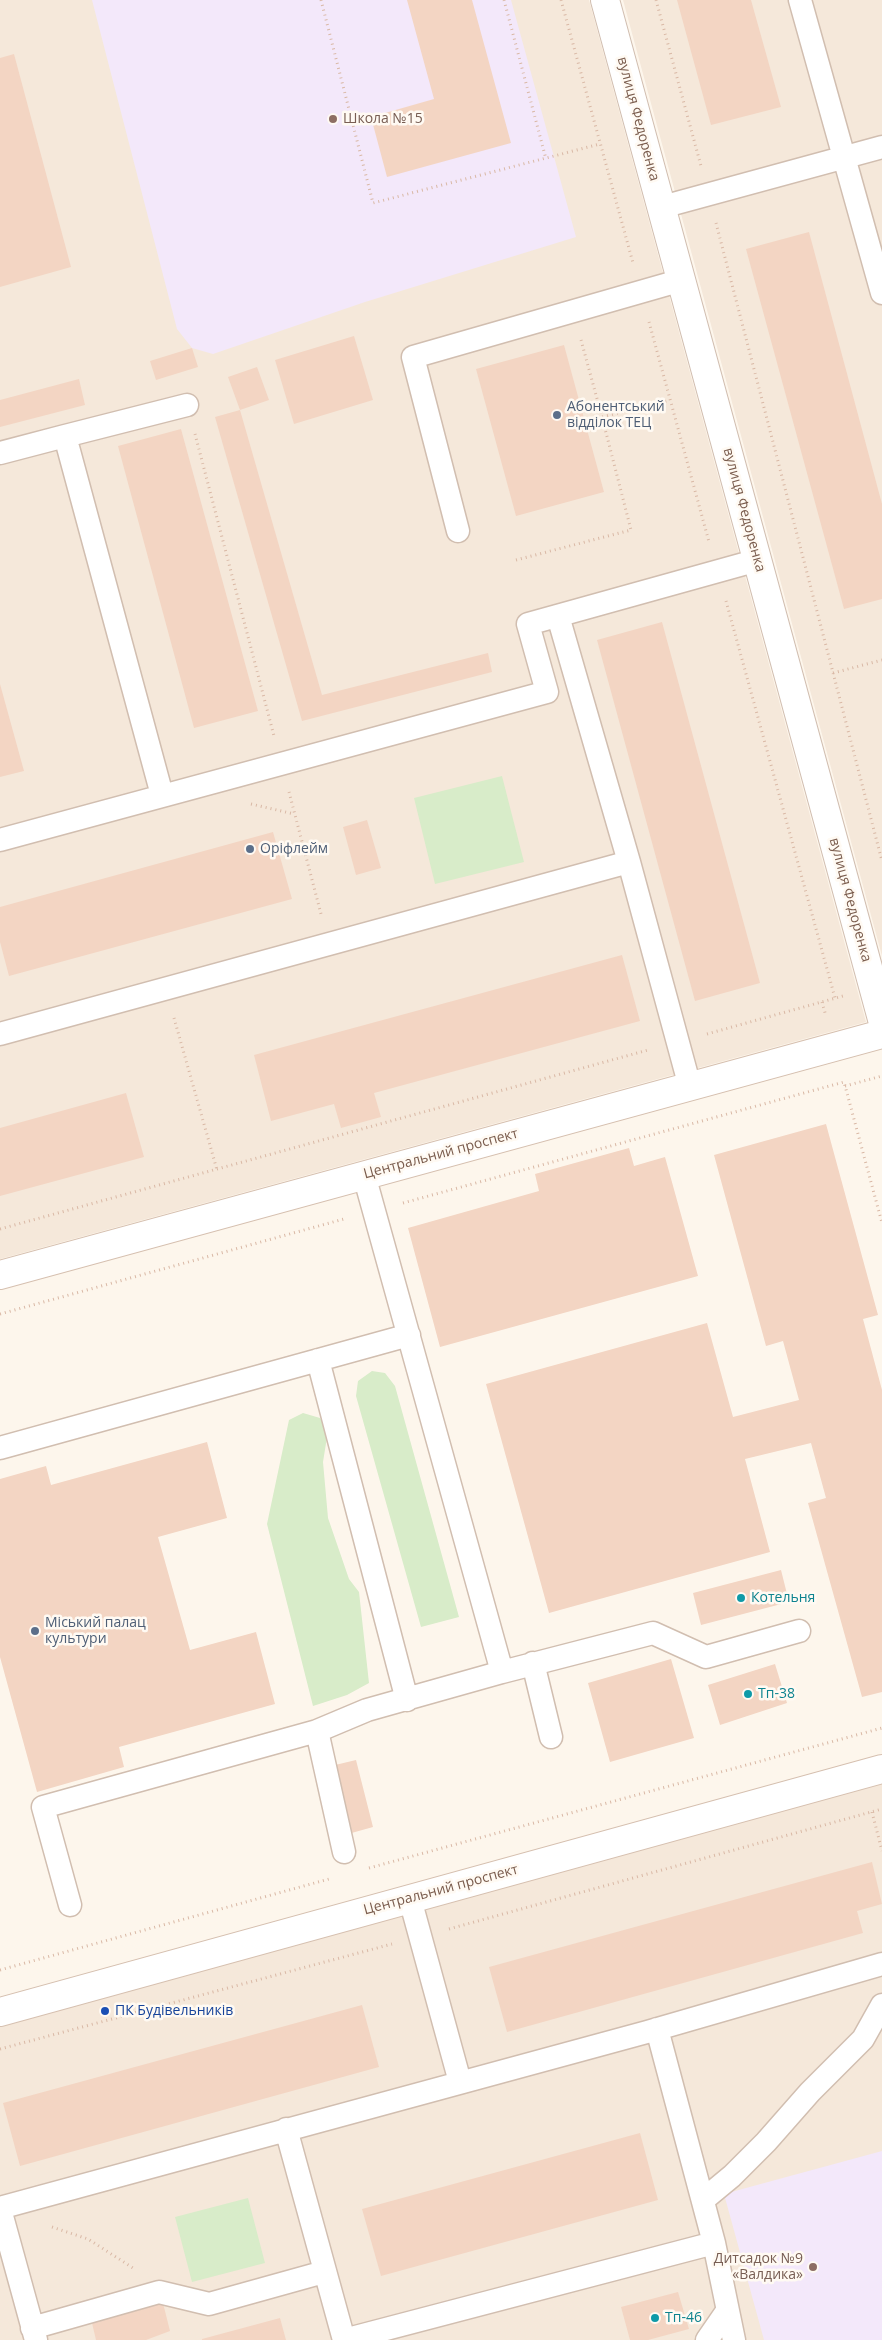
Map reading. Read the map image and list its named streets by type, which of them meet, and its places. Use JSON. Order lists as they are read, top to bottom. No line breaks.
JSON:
{"streets":{"street":["вулиця Федоренка","Центральний проспект"]},"places":["Школа №15","Абонентський відділок ТЕЦ","Оріфлейм","Котельня","Міський палац культури","Тп-38","ПК Будівельників","Дитсадок №9 «Валдика»","Тп-46"]}
